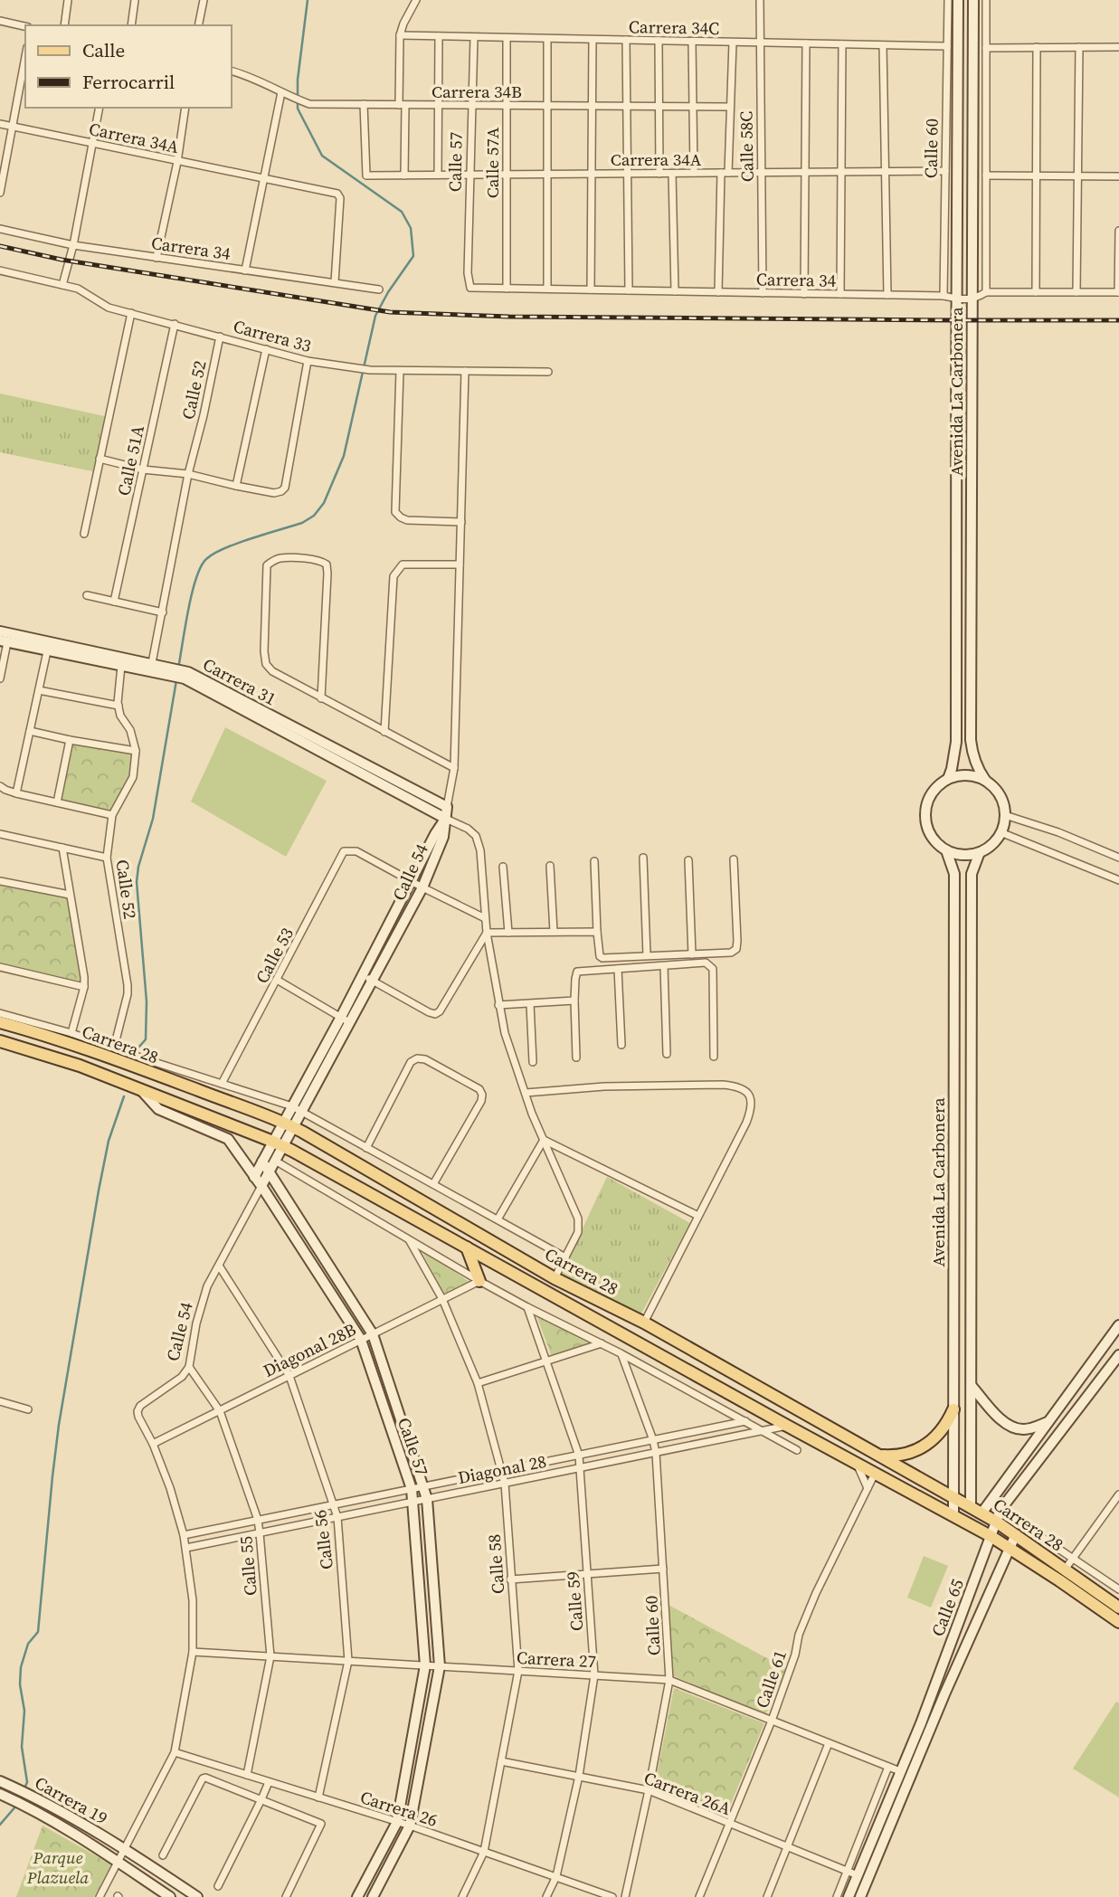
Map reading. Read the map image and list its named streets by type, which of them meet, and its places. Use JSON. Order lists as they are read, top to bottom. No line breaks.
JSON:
{"streets":{"main road":["Carrera 28"],"street":["Carrera 34C","Carrera 34B","Carrera 34A","Calle 58C","Calle 60","Calle 57","Calle 57A","Carrera 34","Carrera 33","Calle 52","Avenida La Carbonera","Calle 51A","Carrera 31","Calle 54","Calle 53","Diagonal 28B","Diagonal 28","Calle 56","Calle 58","Calle 55","Calle 59","Calle 65","Carrera 27","Calle 61","Carrera 26A","Carrera 19","Carrera 26"]},"crossings":[["Carrera 34C","Calle 58C"],["Carrera 34C","Calle 60"],["Carrera 34C","Calle 57"],["Carrera 34C","Calle 57A"],["Carrera 34B","Carrera 34A"],["Carrera 34B","Calle 57"],["Carrera 34B","Calle 57A"],["Carrera 34A","Calle 58C"],["Carrera 34A","Calle 60"],["Carrera 34A","Calle 57"],["Carrera 34A","Calle 57A"],["Carrera 34A","Carrera 34"],["Calle 58C","Carrera 34"],["Calle 60","Carrera 34"],["Calle 60","Diagonal 28"],["Calle 60","Carrera 27"],["Calle 60","Carrera 26A"],["Calle 57","Carrera 34"],["Calle 57","Calle 54"],["Calle 57","Carrera 28"],["Calle 57","Diagonal 28B"],["Calle 57","Diagonal 28"],["Calle 57","Carrera 27"],["Calle 57","Carrera 26"],["Calle 57A","Carrera 34"],["Carrera 34","Avenida La Carbonera"],["Carrera 33","Calle 52"],["Carrera 33","Calle 51A"],["Carrera 33","Calle 54"],["Calle 52","Carrera 31"],["Calle 52","Carrera 28"],["Avenida La Carbonera","Carrera 28"],["Carrera 31","Calle 54"],["Calle 54","Calle 53"],["Calle 54","Carrera 28"],["Calle 54","Diagonal 28B"],["Calle 54","Diagonal 28"],["Calle 54","Calle 56"],["Calle 54","Calle 55"],["Calle 54","Carrera 27"],["Calle 54","Carrera 19"],["Calle 54","Carrera 26"],["Calle 53","Carrera 28"],["Carrera 28","Diagonal 28"],["Carrera 28","Calle 65"],["Carrera 28","Calle 61"],["Diagonal 28B","Calle 56"],["Diagonal 28B","Calle 58"],["Diagonal 28B","Calle 55"],["Diagonal 28","Calle 56"],["Diagonal 28","Calle 58"],["Diagonal 28","Calle 55"],["Diagonal 28","Calle 59"],["Calle 56","Carrera 27"],["Calle 56","Carrera 26"],["Calle 58","Carrera 27"],["Calle 58","Carrera 26A"],["Calle 58","Carrera 26"],["Calle 55","Carrera 27"],["Calle 55","Carrera 26"],["Calle 59","Carrera 27"],["Calle 59","Carrera 26A"],["Calle 59","Carrera 26"],["Calle 65","Carrera 27"],["Calle 65","Carrera 26A"],["Carrera 27","Calle 61"],["Calle 61","Carrera 26A"]],"parks":["Parque Plazuela"],"legend":["Calle","Ferrocarril"]}
